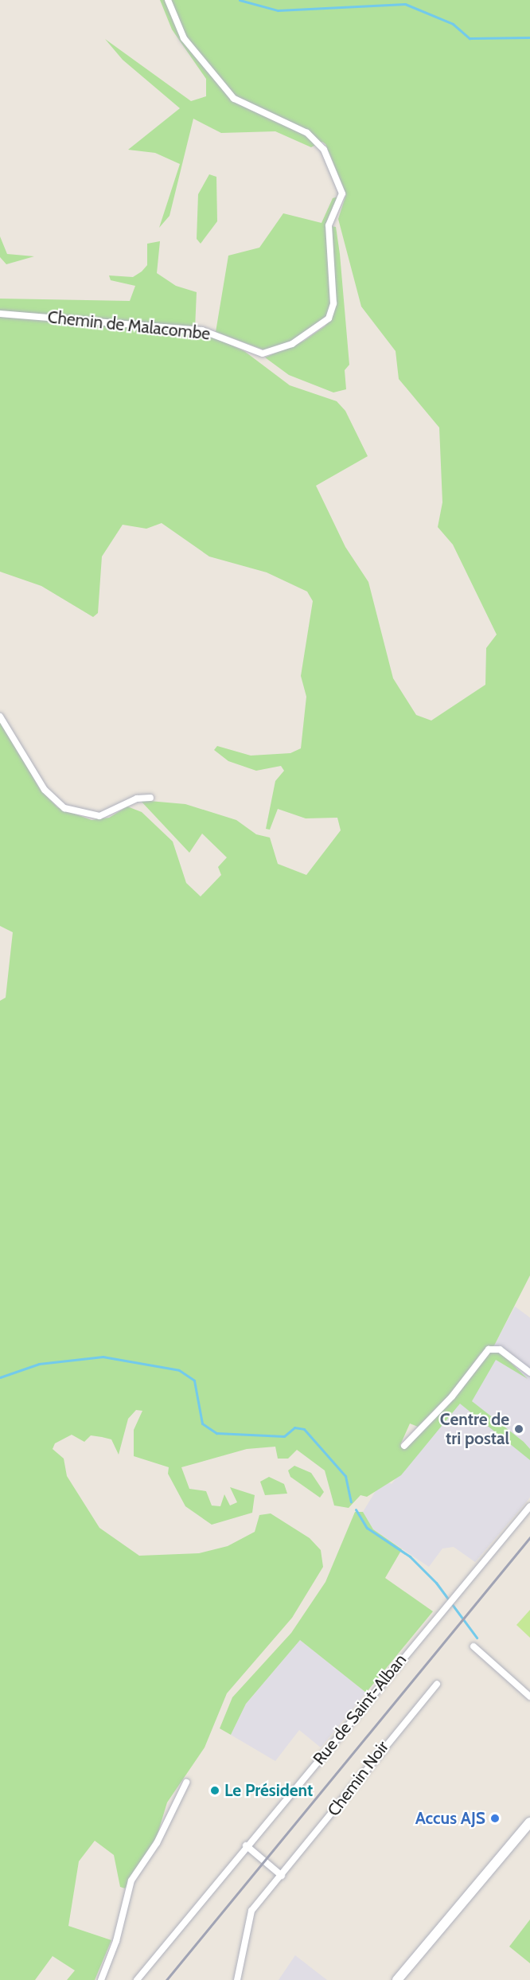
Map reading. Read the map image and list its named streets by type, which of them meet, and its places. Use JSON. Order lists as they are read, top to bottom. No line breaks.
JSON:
{"streets":{"street":["Chemin de Malacombe","Rue de Saint-Alban","Chemin Noir"]},"places":["Centre de tri postal","Le Président","Accus AJS"]}
